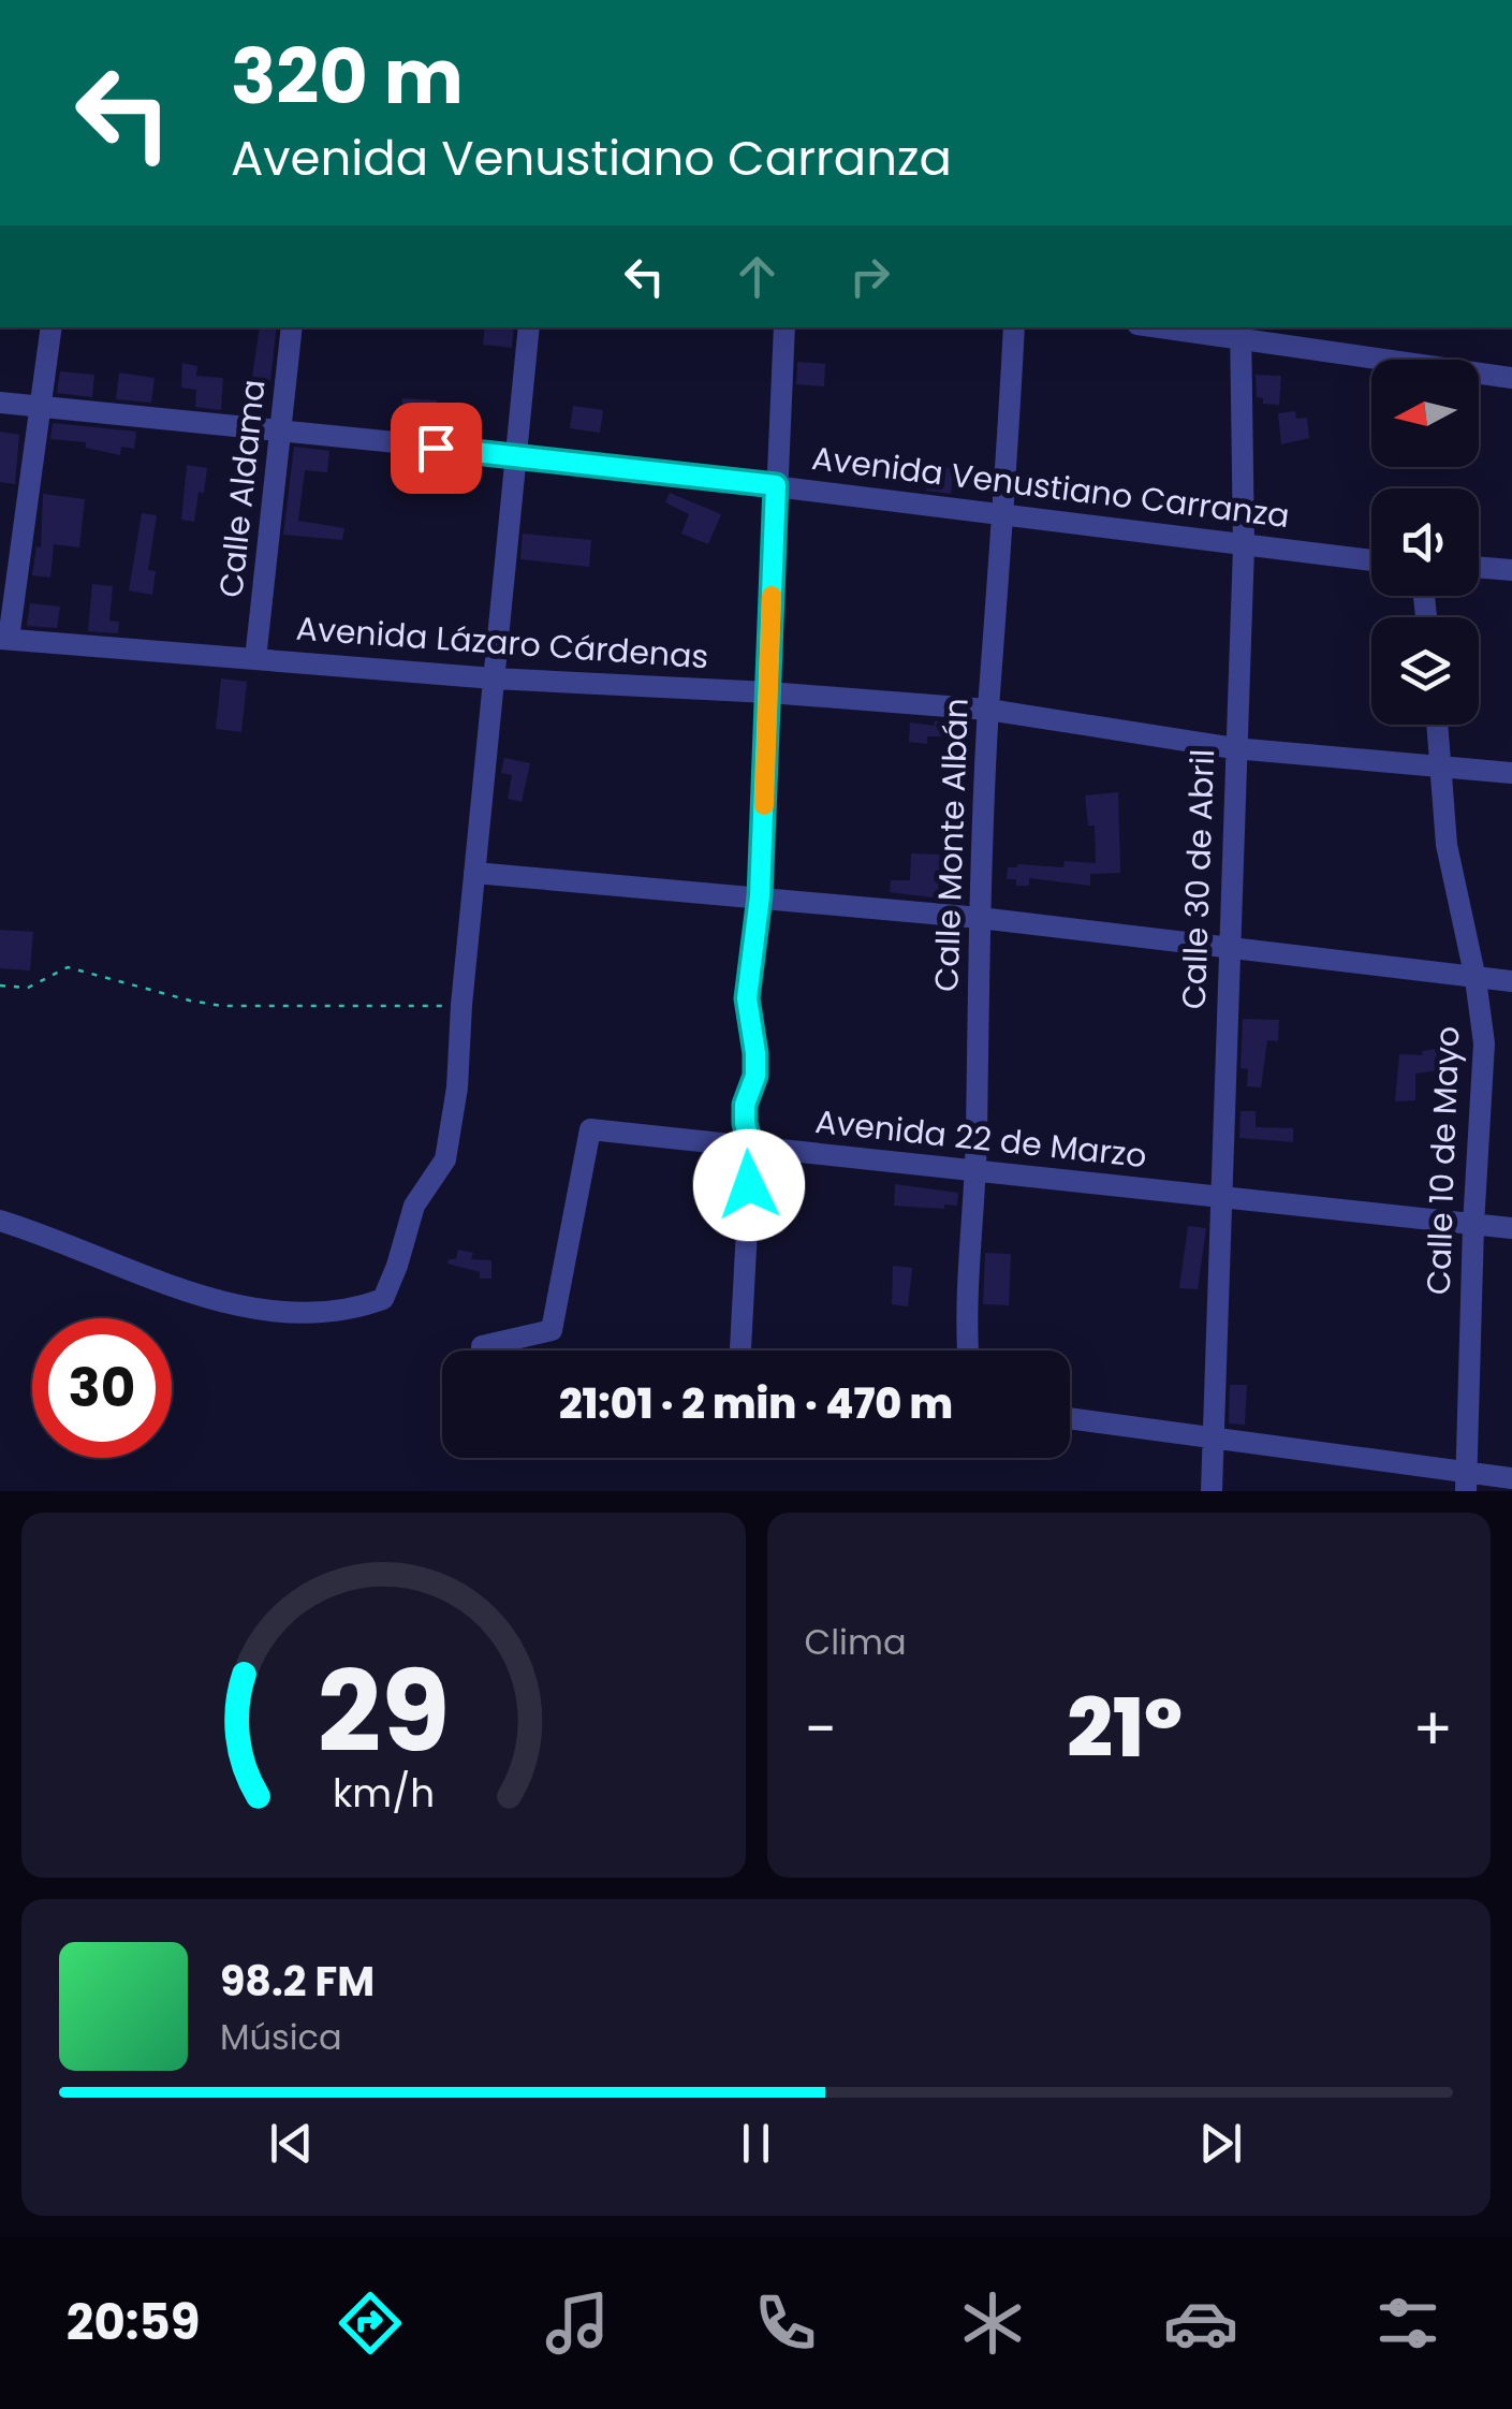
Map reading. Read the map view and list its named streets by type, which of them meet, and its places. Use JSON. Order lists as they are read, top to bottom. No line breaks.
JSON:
{"streets":{"street":["Avenida Venustiano Carranza","Calle Aldama","Avenida Lázaro Cárdenas","Calle Monte Albán","Calle 30 de Abril","Avenida 22 de Marzo","Calle 10 de Mayo"]},"crossings":[["Avenida Venustiano Carranza","Calle Aldama"],["Avenida Venustiano Carranza","Calle Monte Albán"],["Avenida Venustiano Carranza","Calle 30 de Abril"],["Calle Aldama","Avenida Lázaro Cárdenas"],["Avenida Lázaro Cárdenas","Calle Monte Albán"],["Avenida Lázaro Cárdenas","Calle 30 de Abril"],["Avenida Lázaro Cárdenas","Calle 10 de Mayo"],["Calle Monte Albán","Avenida 22 de Marzo"],["Calle 30 de Abril","Avenida 22 de Marzo"],["Avenida 22 de Marzo","Calle 10 de Mayo"]],"north":"left","page":{"turn":["320 m","Avenida Venustiano Carranza"],"limit":"30","trip":"21:01 · 2 min · 470 m","tile":"Clima","heat":["−","21°","+"],"song":["98.2 FM","Música"],"tabs":"20:59","gauge":["29","km/h"]}}
